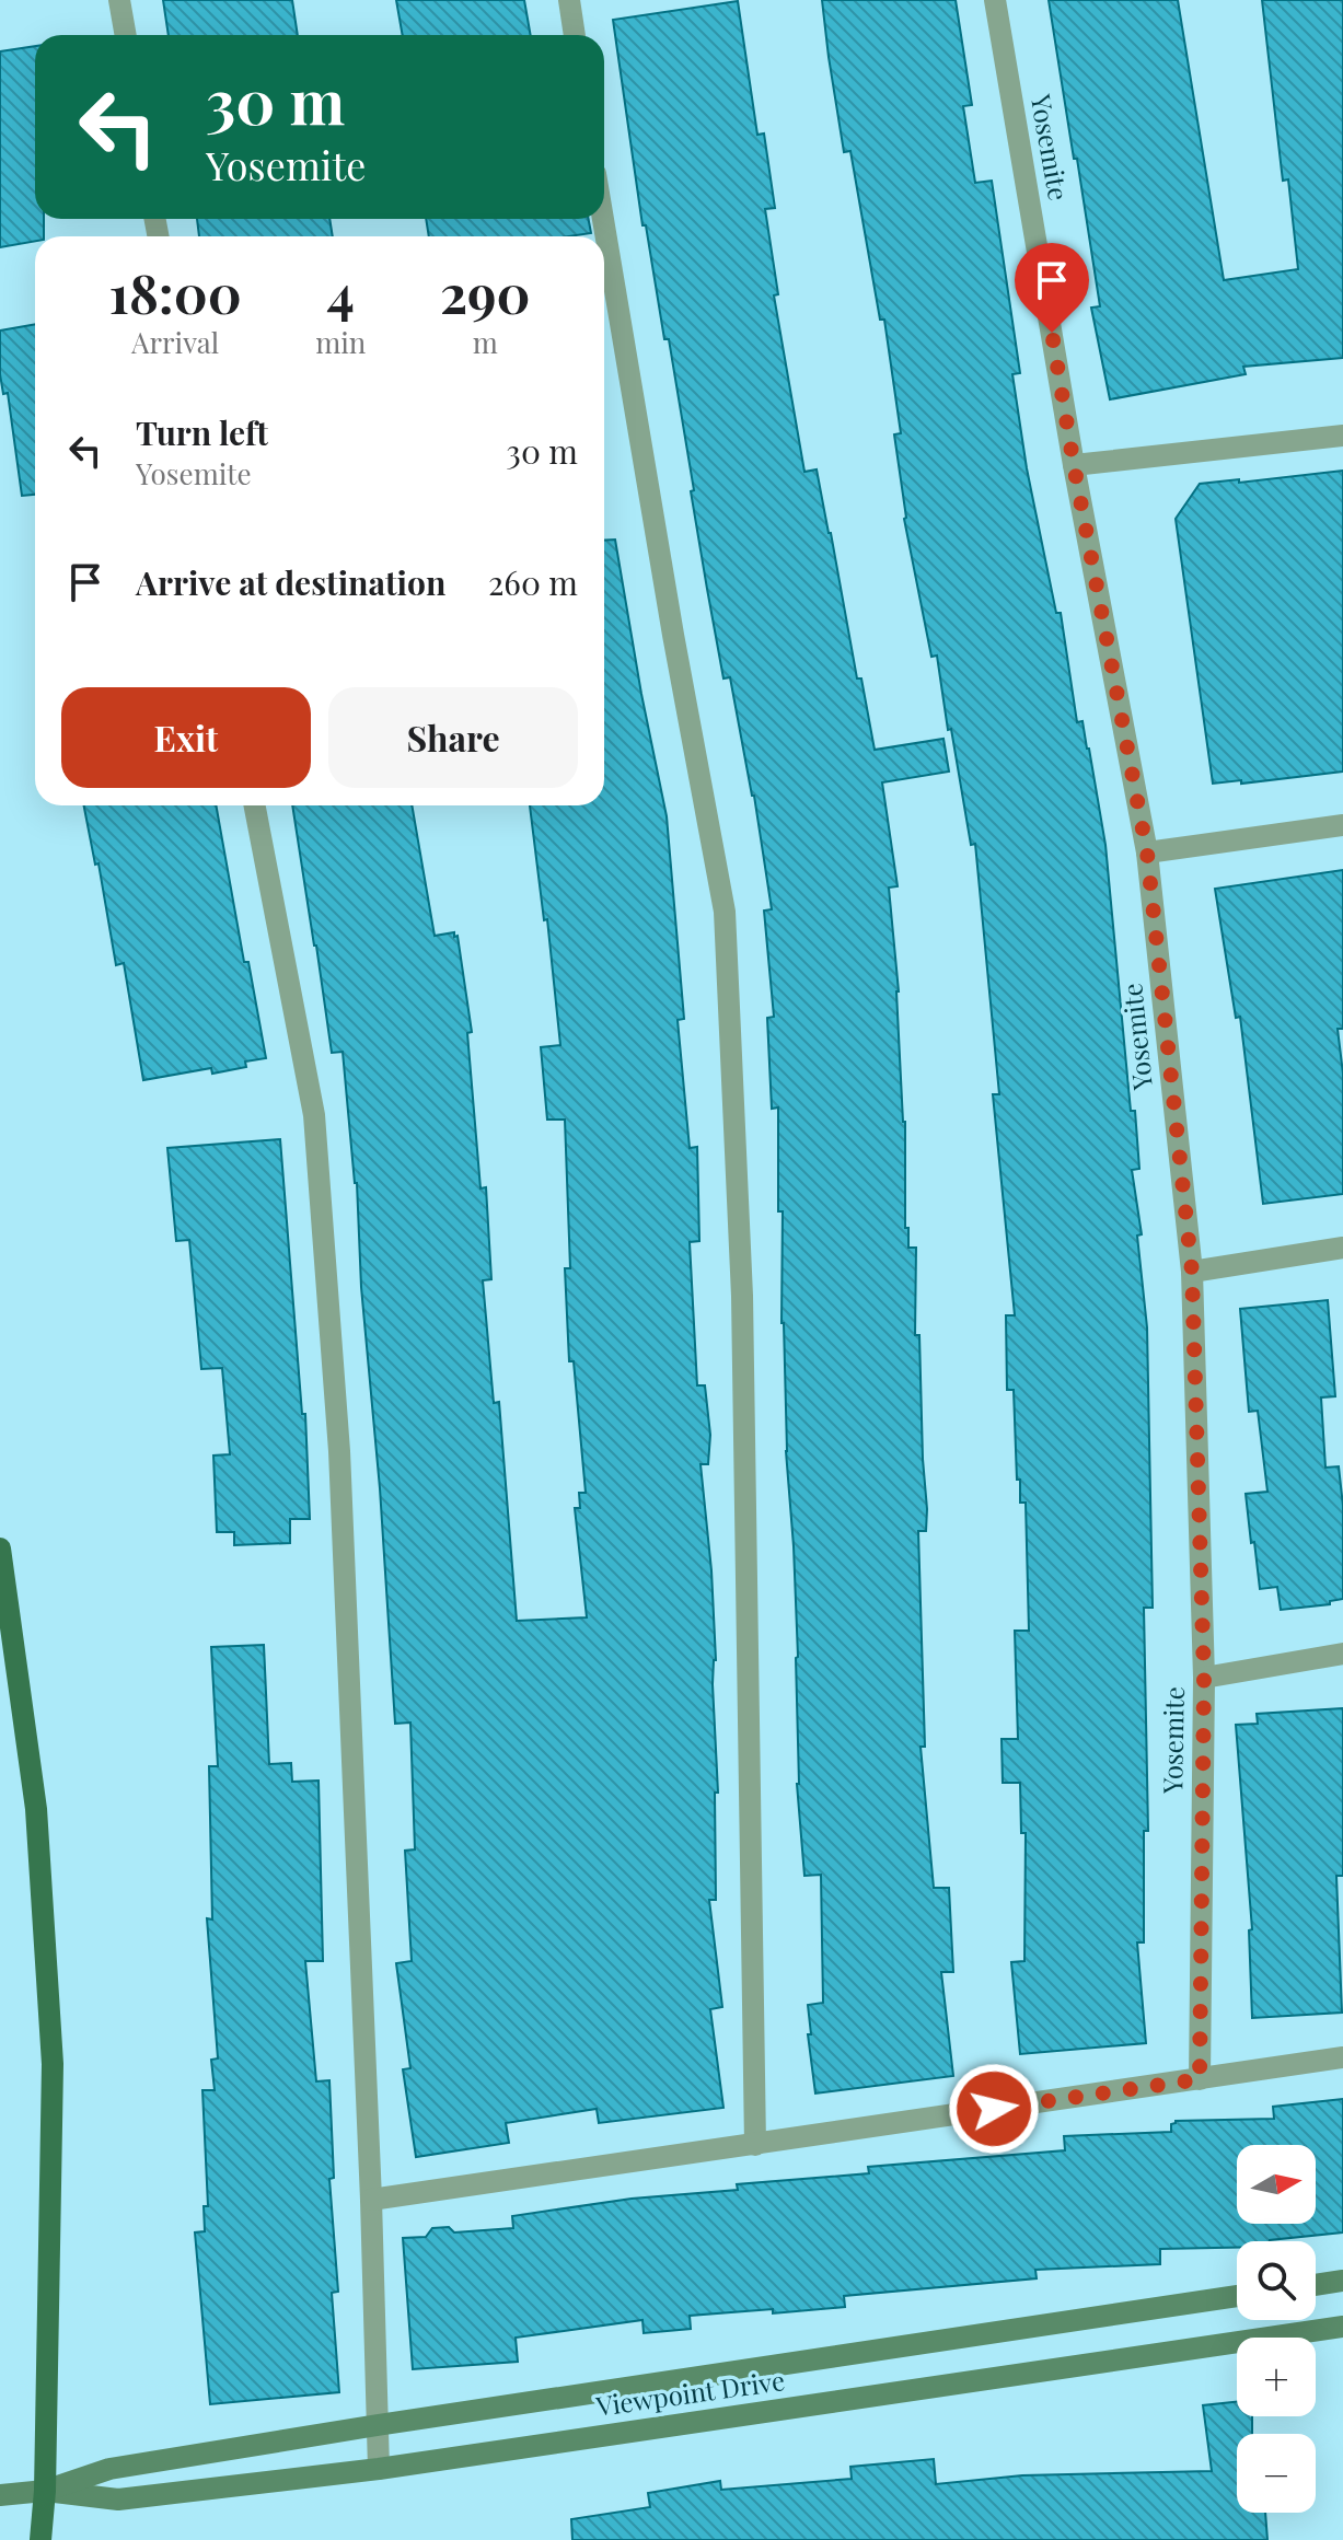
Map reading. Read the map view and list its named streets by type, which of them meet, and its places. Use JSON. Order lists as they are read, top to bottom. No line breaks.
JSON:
{"streets":{"street":["Yosemite","Viewpoint Drive"]},"north":"right","page":{"turn":["30 m","Yosemite"],"eta":["18:00","Arrival","4","min","290","m"],"list":[{"name":"Turn left","note":"Yosemite","value":"30 m"},{"name":"Arrive at destination","value":"260 m"}],"buttons":["Exit","Share"],"map_buttons":["+","−"]}}
